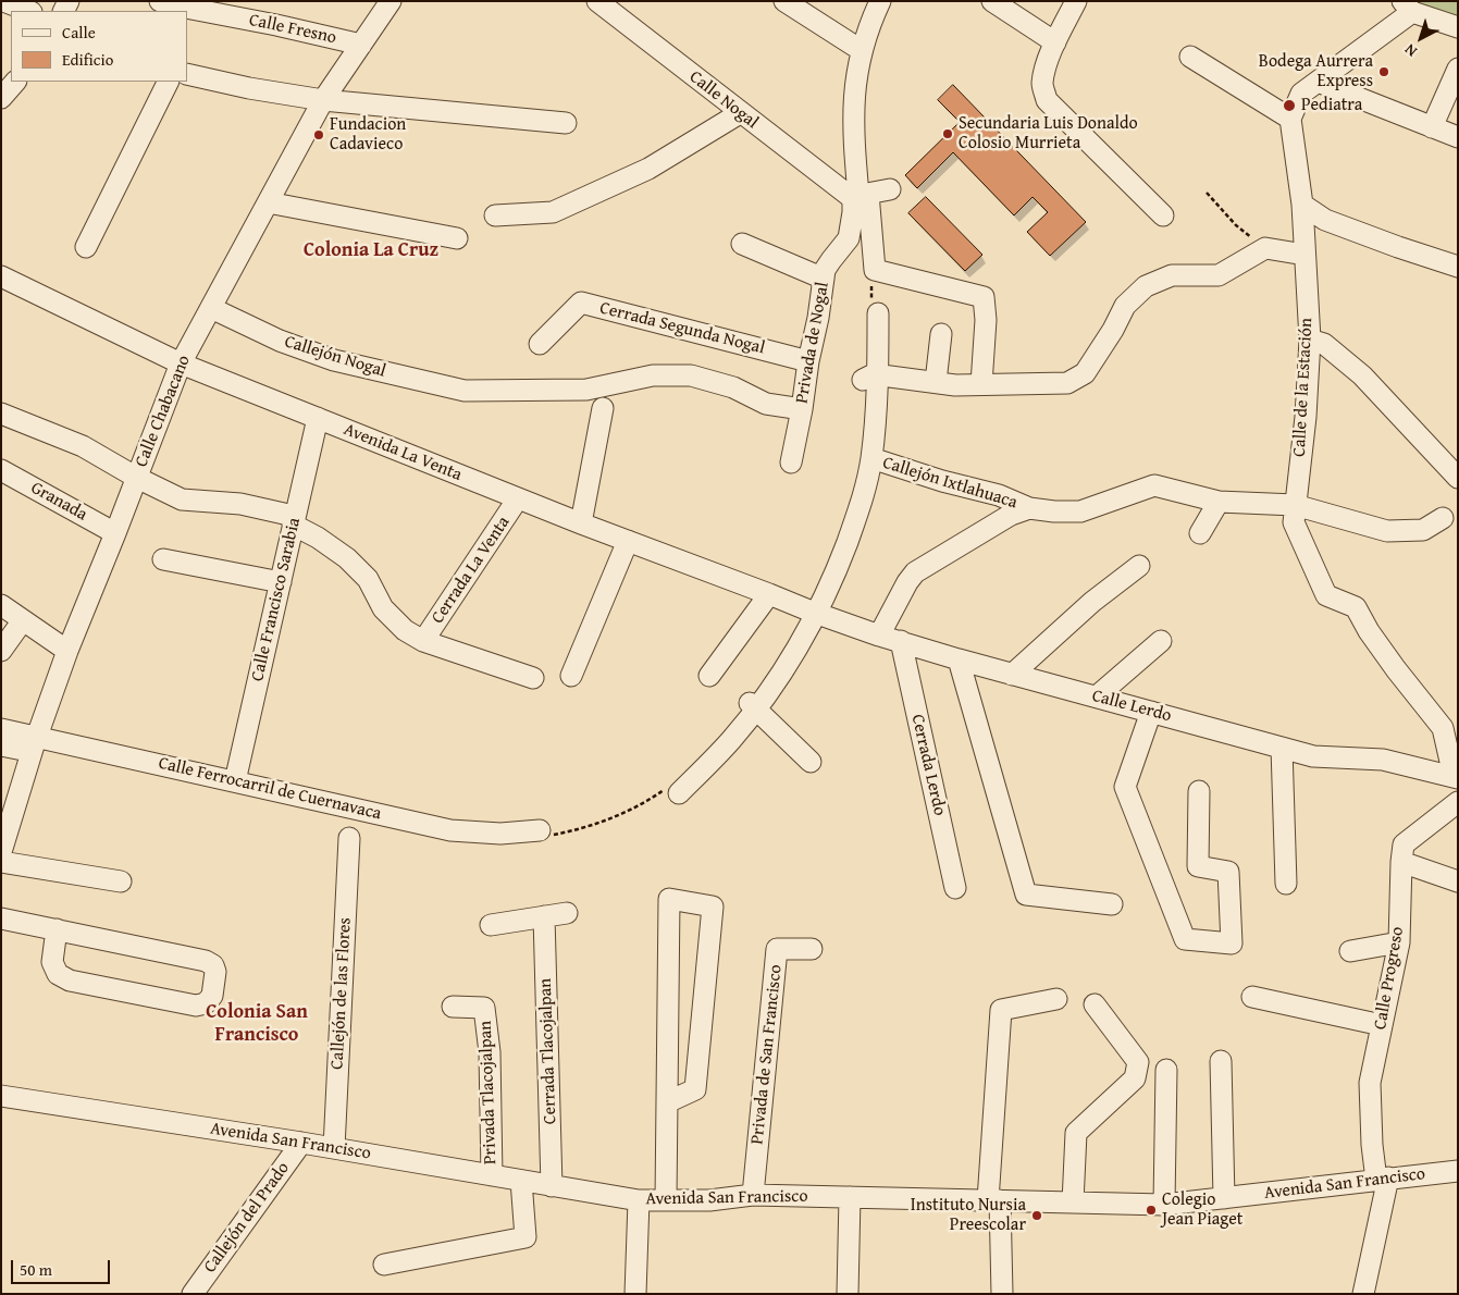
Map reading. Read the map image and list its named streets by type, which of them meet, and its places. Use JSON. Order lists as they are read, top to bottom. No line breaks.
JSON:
{"streets":{"street":["Calle Fresno","Calle Nogal","Cerrada Segunda Nogal","Privada de Nogal","Callejón Nogal","Calle de la Estación","Calle Chabacano","Avenida La Venta","Callejón Ixtlahuaca","Granada","Cerrada La Venta","Calle Francisco Sarabia","Calle Lerdo","Cerrada Lerdo","Calle Ferrocarril de Cuernavaca","Calle Progreso","Callejón de las Flores","Cerrada Tlacojalpan","Privada de San Francisco","Privada Tlacojalpan","Avenida San Francisco","Callejón del Prado"]},"crossings":[["Calle Fresno","Calle Chabacano"],["Calle Nogal","Privada de Nogal"],["Cerrada Segunda Nogal","Privada de Nogal"],["Privada de Nogal","Callejón Nogal"],["Callejón Nogal","Calle Chabacano"],["Calle de la Estación","Calle Lerdo"],["Calle Chabacano","Avenida La Venta"],["Calle Chabacano","Granada"],["Calle Chabacano","Calle Ferrocarril de Cuernavaca"],["Avenida La Venta","Cerrada La Venta"],["Avenida La Venta","Calle Francisco Sarabia"],["Avenida La Venta","Calle Lerdo"],["Calle Francisco Sarabia","Calle Ferrocarril de Cuernavaca"],["Calle Lerdo","Cerrada Lerdo"],["Calle Progreso","Avenida San Francisco"],["Callejón de las Flores","Avenida San Francisco"],["Cerrada Tlacojalpan","Avenida San Francisco"],["Privada de San Francisco","Avenida San Francisco"],["Privada Tlacojalpan","Avenida San Francisco"],["Avenida San Francisco","Callejón del Prado"]],"districts":["Colonia La Cruz","Colonia San Francisco"],"places":["Bodega Aurrera Express","Pediatra","Secundaria Luis Donaldo Colosio Murrieta","Fundacion Cadavieco","Colegio Jean Piaget","Instituto Nursia Preescolar"],"legend":["Calle","Edificio"],"scale_bar":"50 m","north":"bottom left"}
